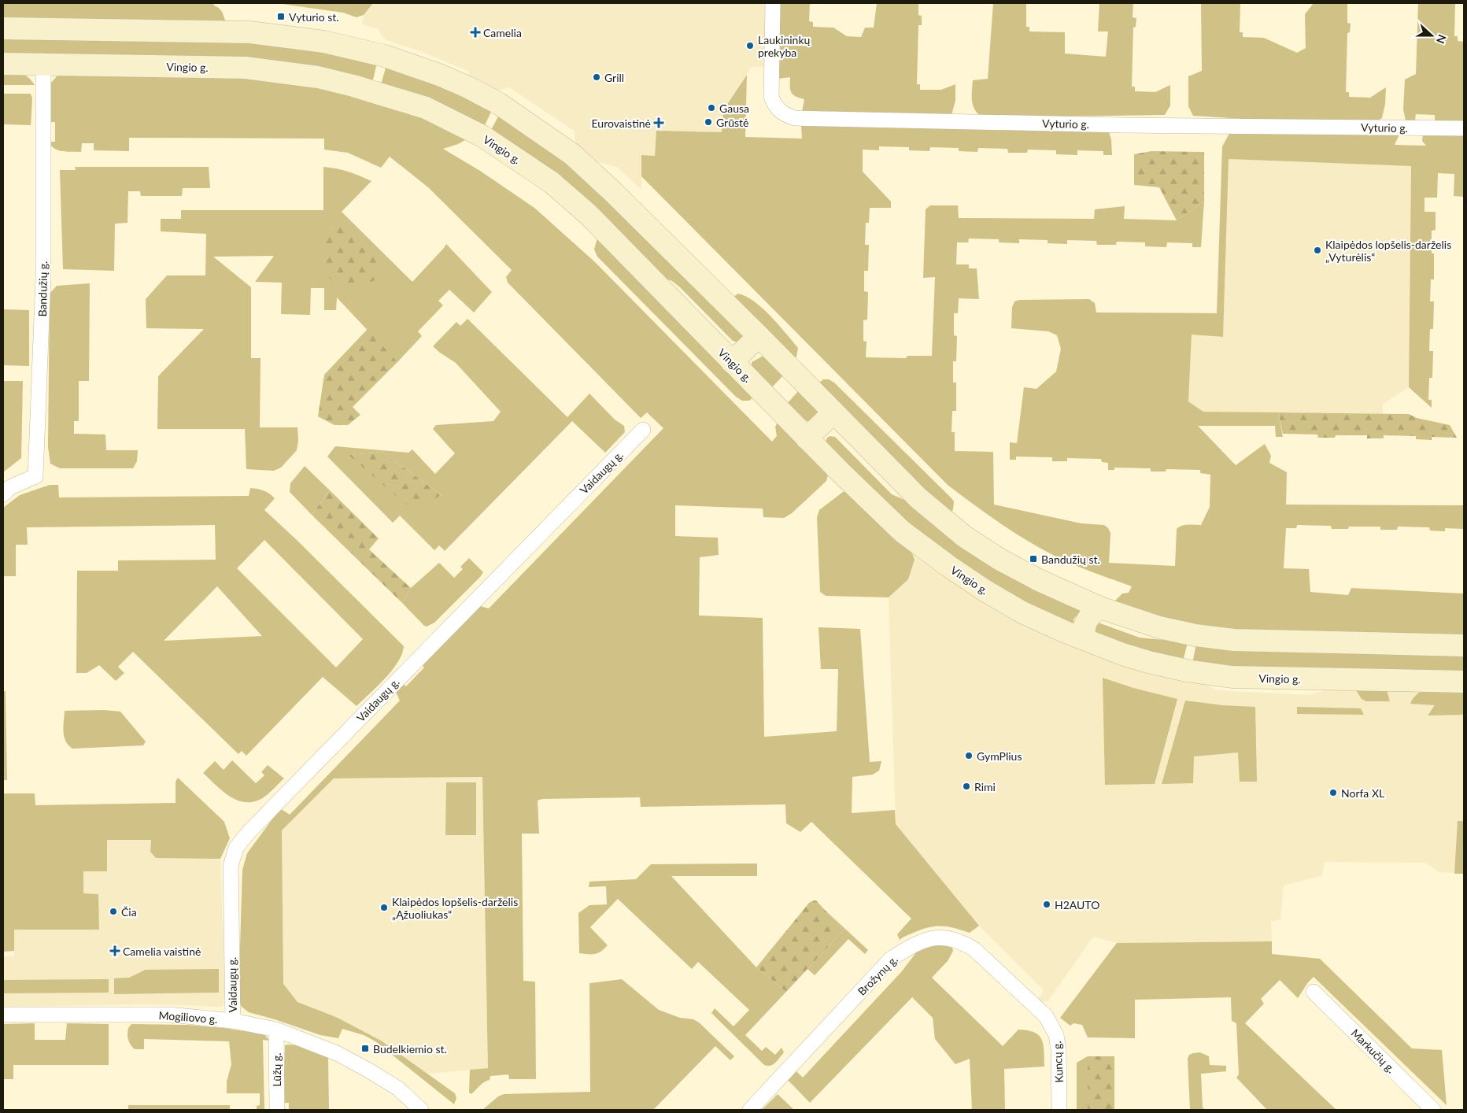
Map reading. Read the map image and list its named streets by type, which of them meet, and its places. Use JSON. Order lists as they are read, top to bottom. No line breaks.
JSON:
{"streets":{"main road":["Vingio g."],"street":["Vyturio g.","Bandužių g.","Vaidaugų g.","Brožynų g.","Mogiliovo g.","Markučių g.","Kuncų g.","Lūžų g."]},"crossings":[["Vingio g.","Bandužių g."],["Vaidaugų g.","Mogiliovo g."],["Brožynų g.","Kuncų g."],["Mogiliovo g.","Lūžų g."]],"places":{"transit":["Vyturio st.","Bandužių st.","Budelkiemio st."],"health":["Camelia","Eurovaistinė","Camelia vaistinė"],"other":["Laukininkų prekyba","Grill","Gausa","Grūstė","Klaipėdos lopšelis-darželis „Vyturėlis“","GymPlius","Rimi","Norfa XL","H2AUTO","Klaipėdos lopšelis-darželis „Ąžuoliukas“","Čia"]},"north":"right"}
